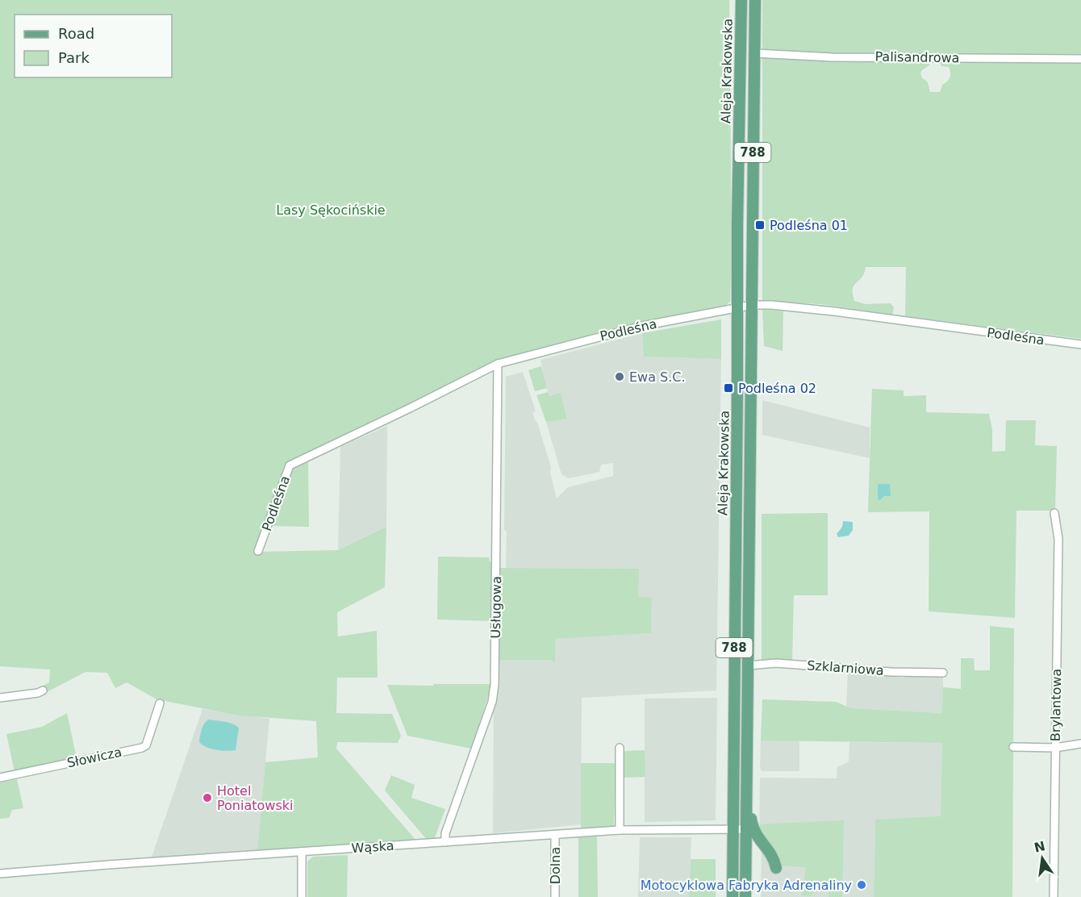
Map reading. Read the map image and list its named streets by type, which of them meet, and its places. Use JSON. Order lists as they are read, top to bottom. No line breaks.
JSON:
{"streets":{"main road":["Aleja Krakowska","788"],"street":["Palisandrowa","Podleśna","Usługowa","Szklarniowa","Brylantowa","Słowicza","Wąska","Dolna"]},"crossings":[["Palisandrowa","Aleja Krakowska"],["Aleja Krakowska","Podleśna"],["Aleja Krakowska","Szklarniowa"],["Aleja Krakowska","Wąska"],["Podleśna","Usługowa"],["Usługowa","Wąska"],["Wąska","Dolna"]],"parks":["Lasy Sękocińskie"],"places":{"transit":["Podleśna 01","Podleśna 02"],"other":["Ewa S.C.","Hotel Poniatowski","Motocyklowa Fabryka Adrenaliny"]},"legend":["Road","Park"],"north":"top"}
